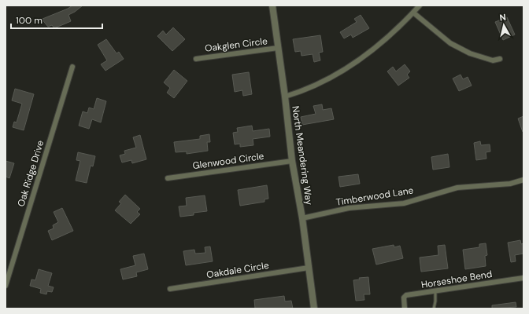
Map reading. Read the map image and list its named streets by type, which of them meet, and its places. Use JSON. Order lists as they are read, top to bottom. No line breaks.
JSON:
{"streets":{"street":["Oakglen Circle","North Meandering Way","Glenwood Circle","Oak Ridge Drive","Timberwood Lane","Oakdale Circle","Horseshoe Bend"]},"crossings":[["Oakglen Circle","North Meandering Way"],["North Meandering Way","Glenwood Circle"],["North Meandering Way","Timberwood Lane"],["North Meandering Way","Oakdale Circle"]],"scale_bar":"100 m","north":"top"}
